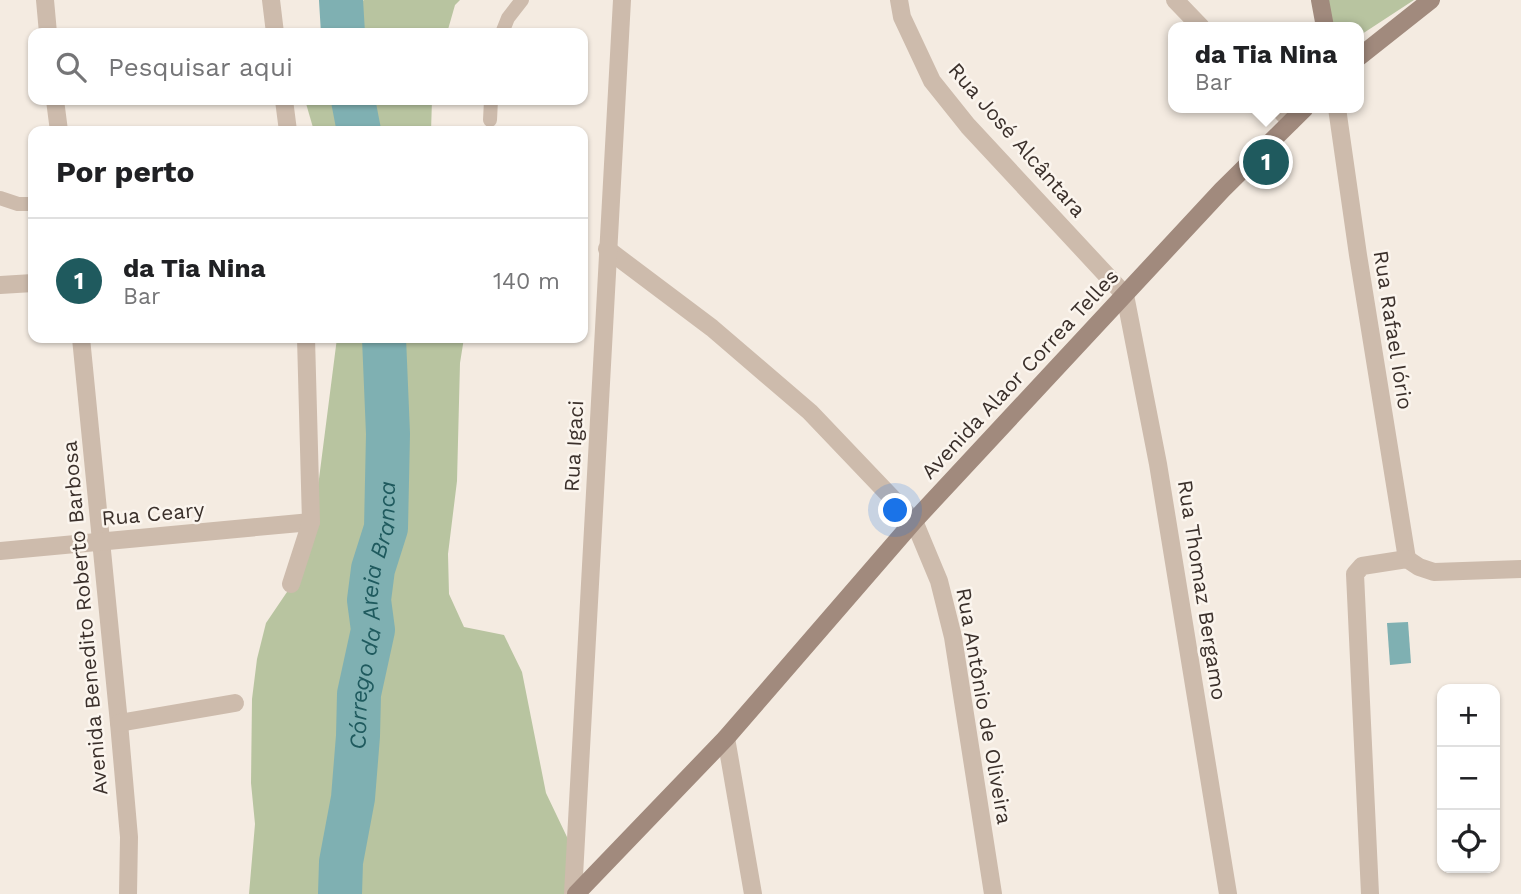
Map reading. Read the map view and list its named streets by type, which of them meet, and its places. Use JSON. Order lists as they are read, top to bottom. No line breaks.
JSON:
{"streets":{"street":["Rua José Alcântara","Rua Rafael Iório","Avenida Alaor Correa Telles","Rua Igaci","Rua Ceary","Rua Thomaz Bergamo","Avenida Benedito Roberto Barbosa","Rua Antônio de Oliveira"]},"crossings":[["Rua José Alcântara","Avenida Alaor Correa Telles"],["Rua José Alcântara","Rua Thomaz Bergamo"],["Avenida Alaor Correa Telles","Rua Igaci"],["Avenida Alaor Correa Telles","Rua Thomaz Bergamo"],["Avenida Alaor Correa Telles","Rua Antônio de Oliveira"],["Rua Igaci","Rua Antônio de Oliveira"],["Rua Ceary","Avenida Benedito Roberto Barbosa"]],"water":["Córrego da Areia Branca"],"page":{"popup":["da Tia Nina","Bar"],"search":"Pesquisar aqui","heading":"Por perto","pins":"1","list":[{"mark":"1","name":"da Tia Nina","note":"Bar","value":"140 m"}],"map_buttons":["+","−"]}}
